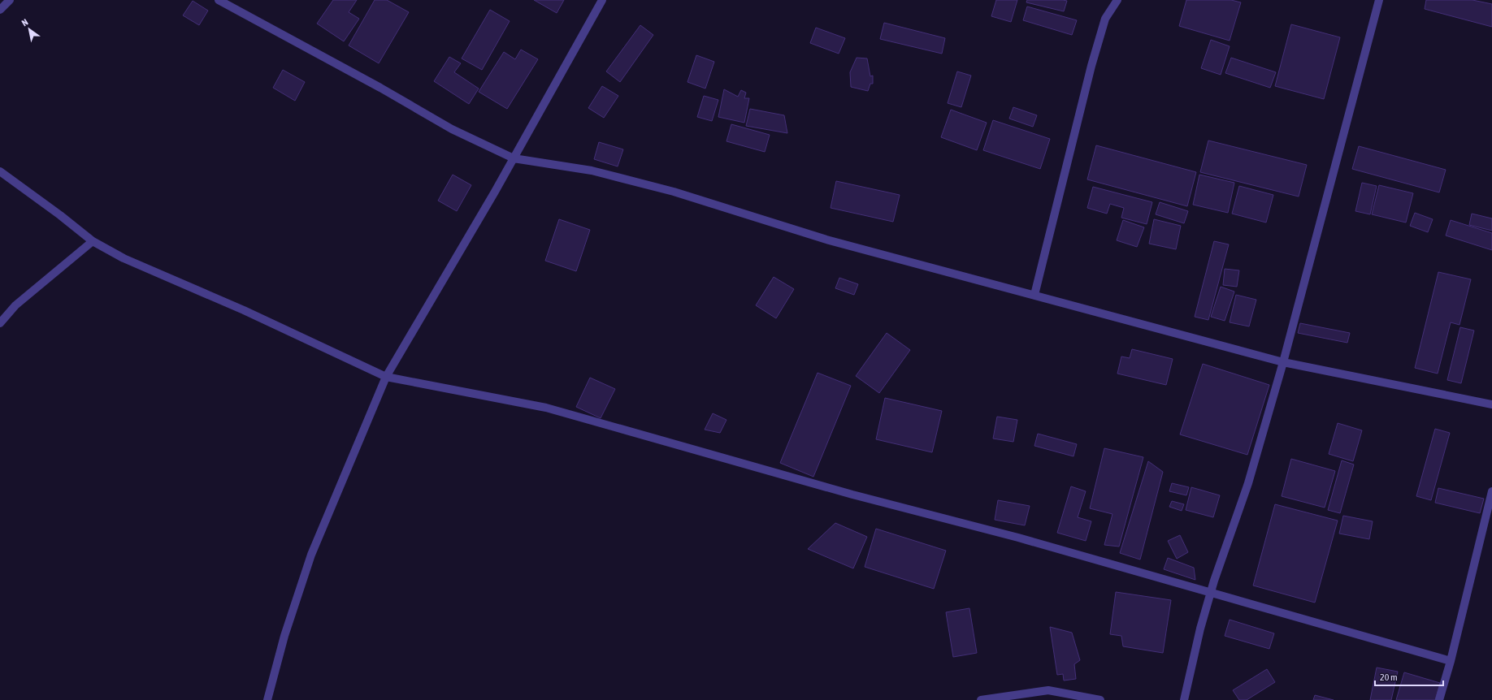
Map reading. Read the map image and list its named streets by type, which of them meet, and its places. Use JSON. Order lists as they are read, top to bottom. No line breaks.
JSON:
{"scale_bar":"20 m","north":"top left"}
